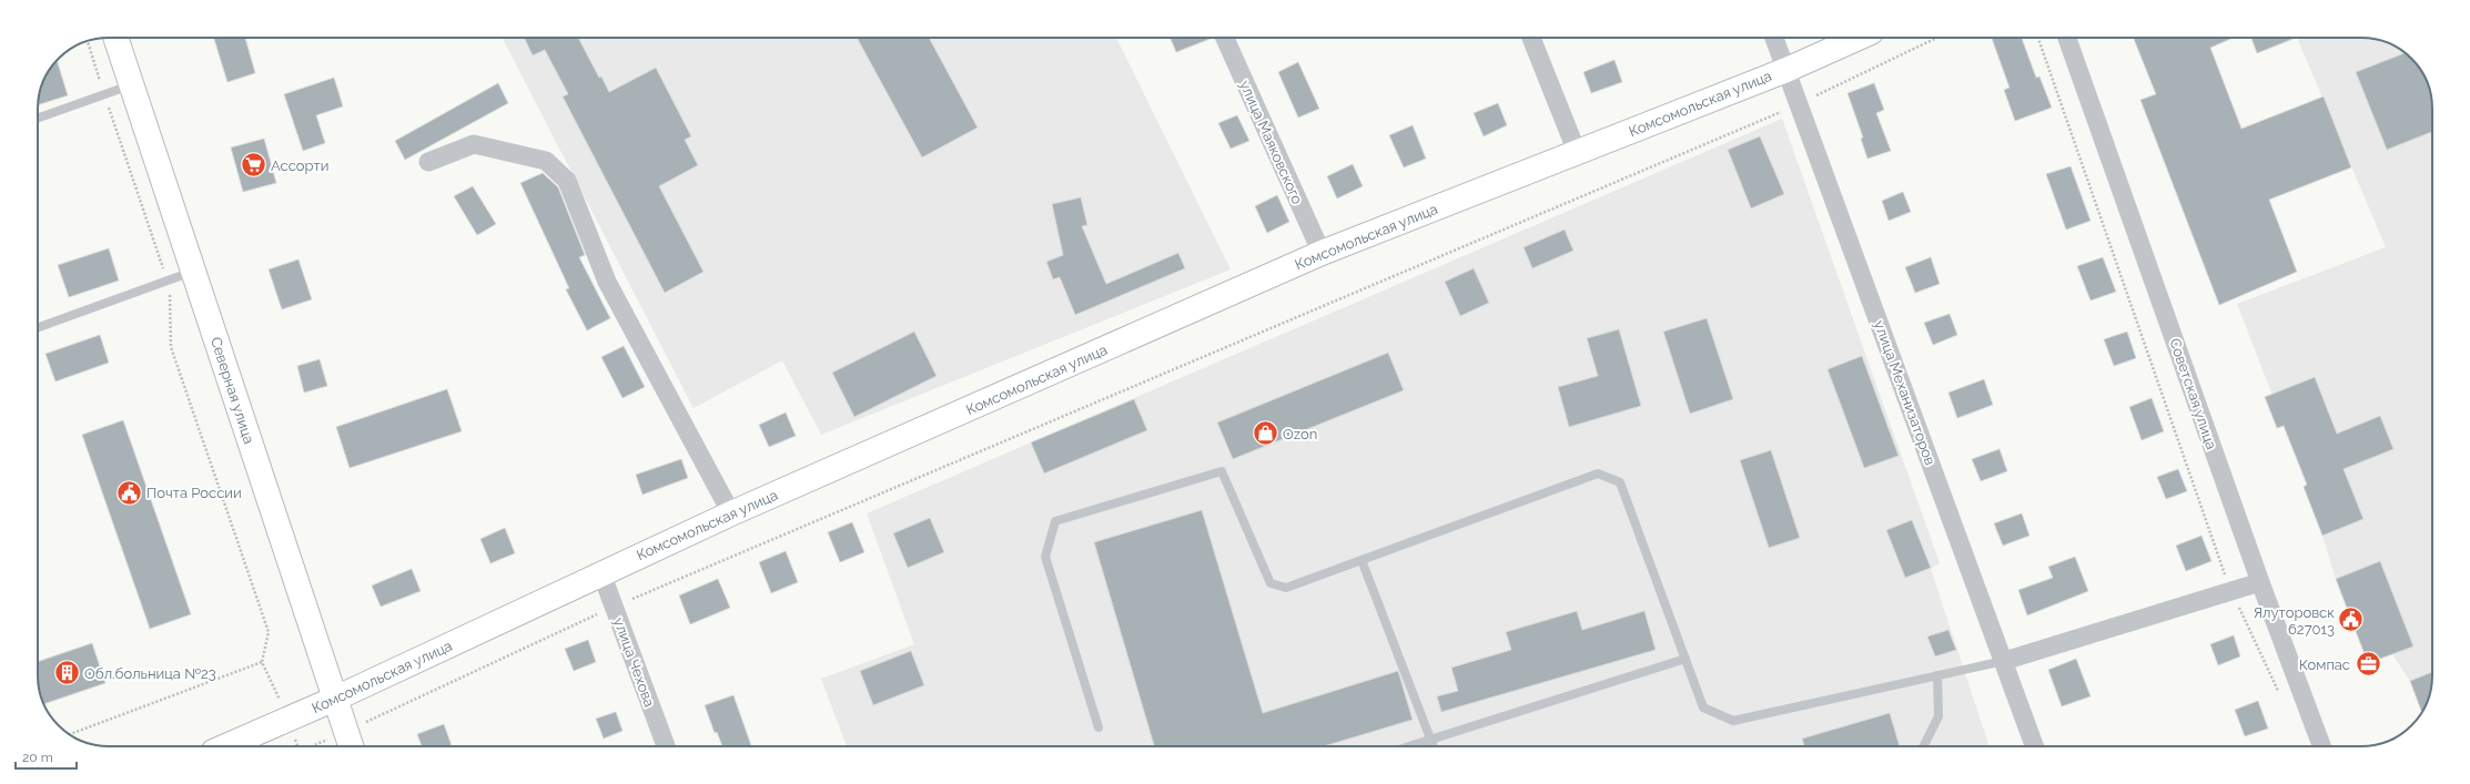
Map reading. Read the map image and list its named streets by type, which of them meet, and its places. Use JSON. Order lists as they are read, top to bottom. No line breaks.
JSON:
{"streets":{"street":["Комсомольская улица","улица Маяковского","Северная улица","улица Механизаторов","Советская улица","улица Чехова"]},"crossings":[["Комсомольская улица","улица Маяковского"],["Комсомольская улица","Северная улица"],["Комсомольская улица","улица Механизаторов"],["Комсомольская улица","улица Чехова"]],"places":{"supermarket":["Ассорти"],"shop":["Ozon"],"public building":["Почта России","Ялуторовск 627013"],"office":["Компас"],"building":["Обл.больница №23"]},"scale_bar":"20 m"}
